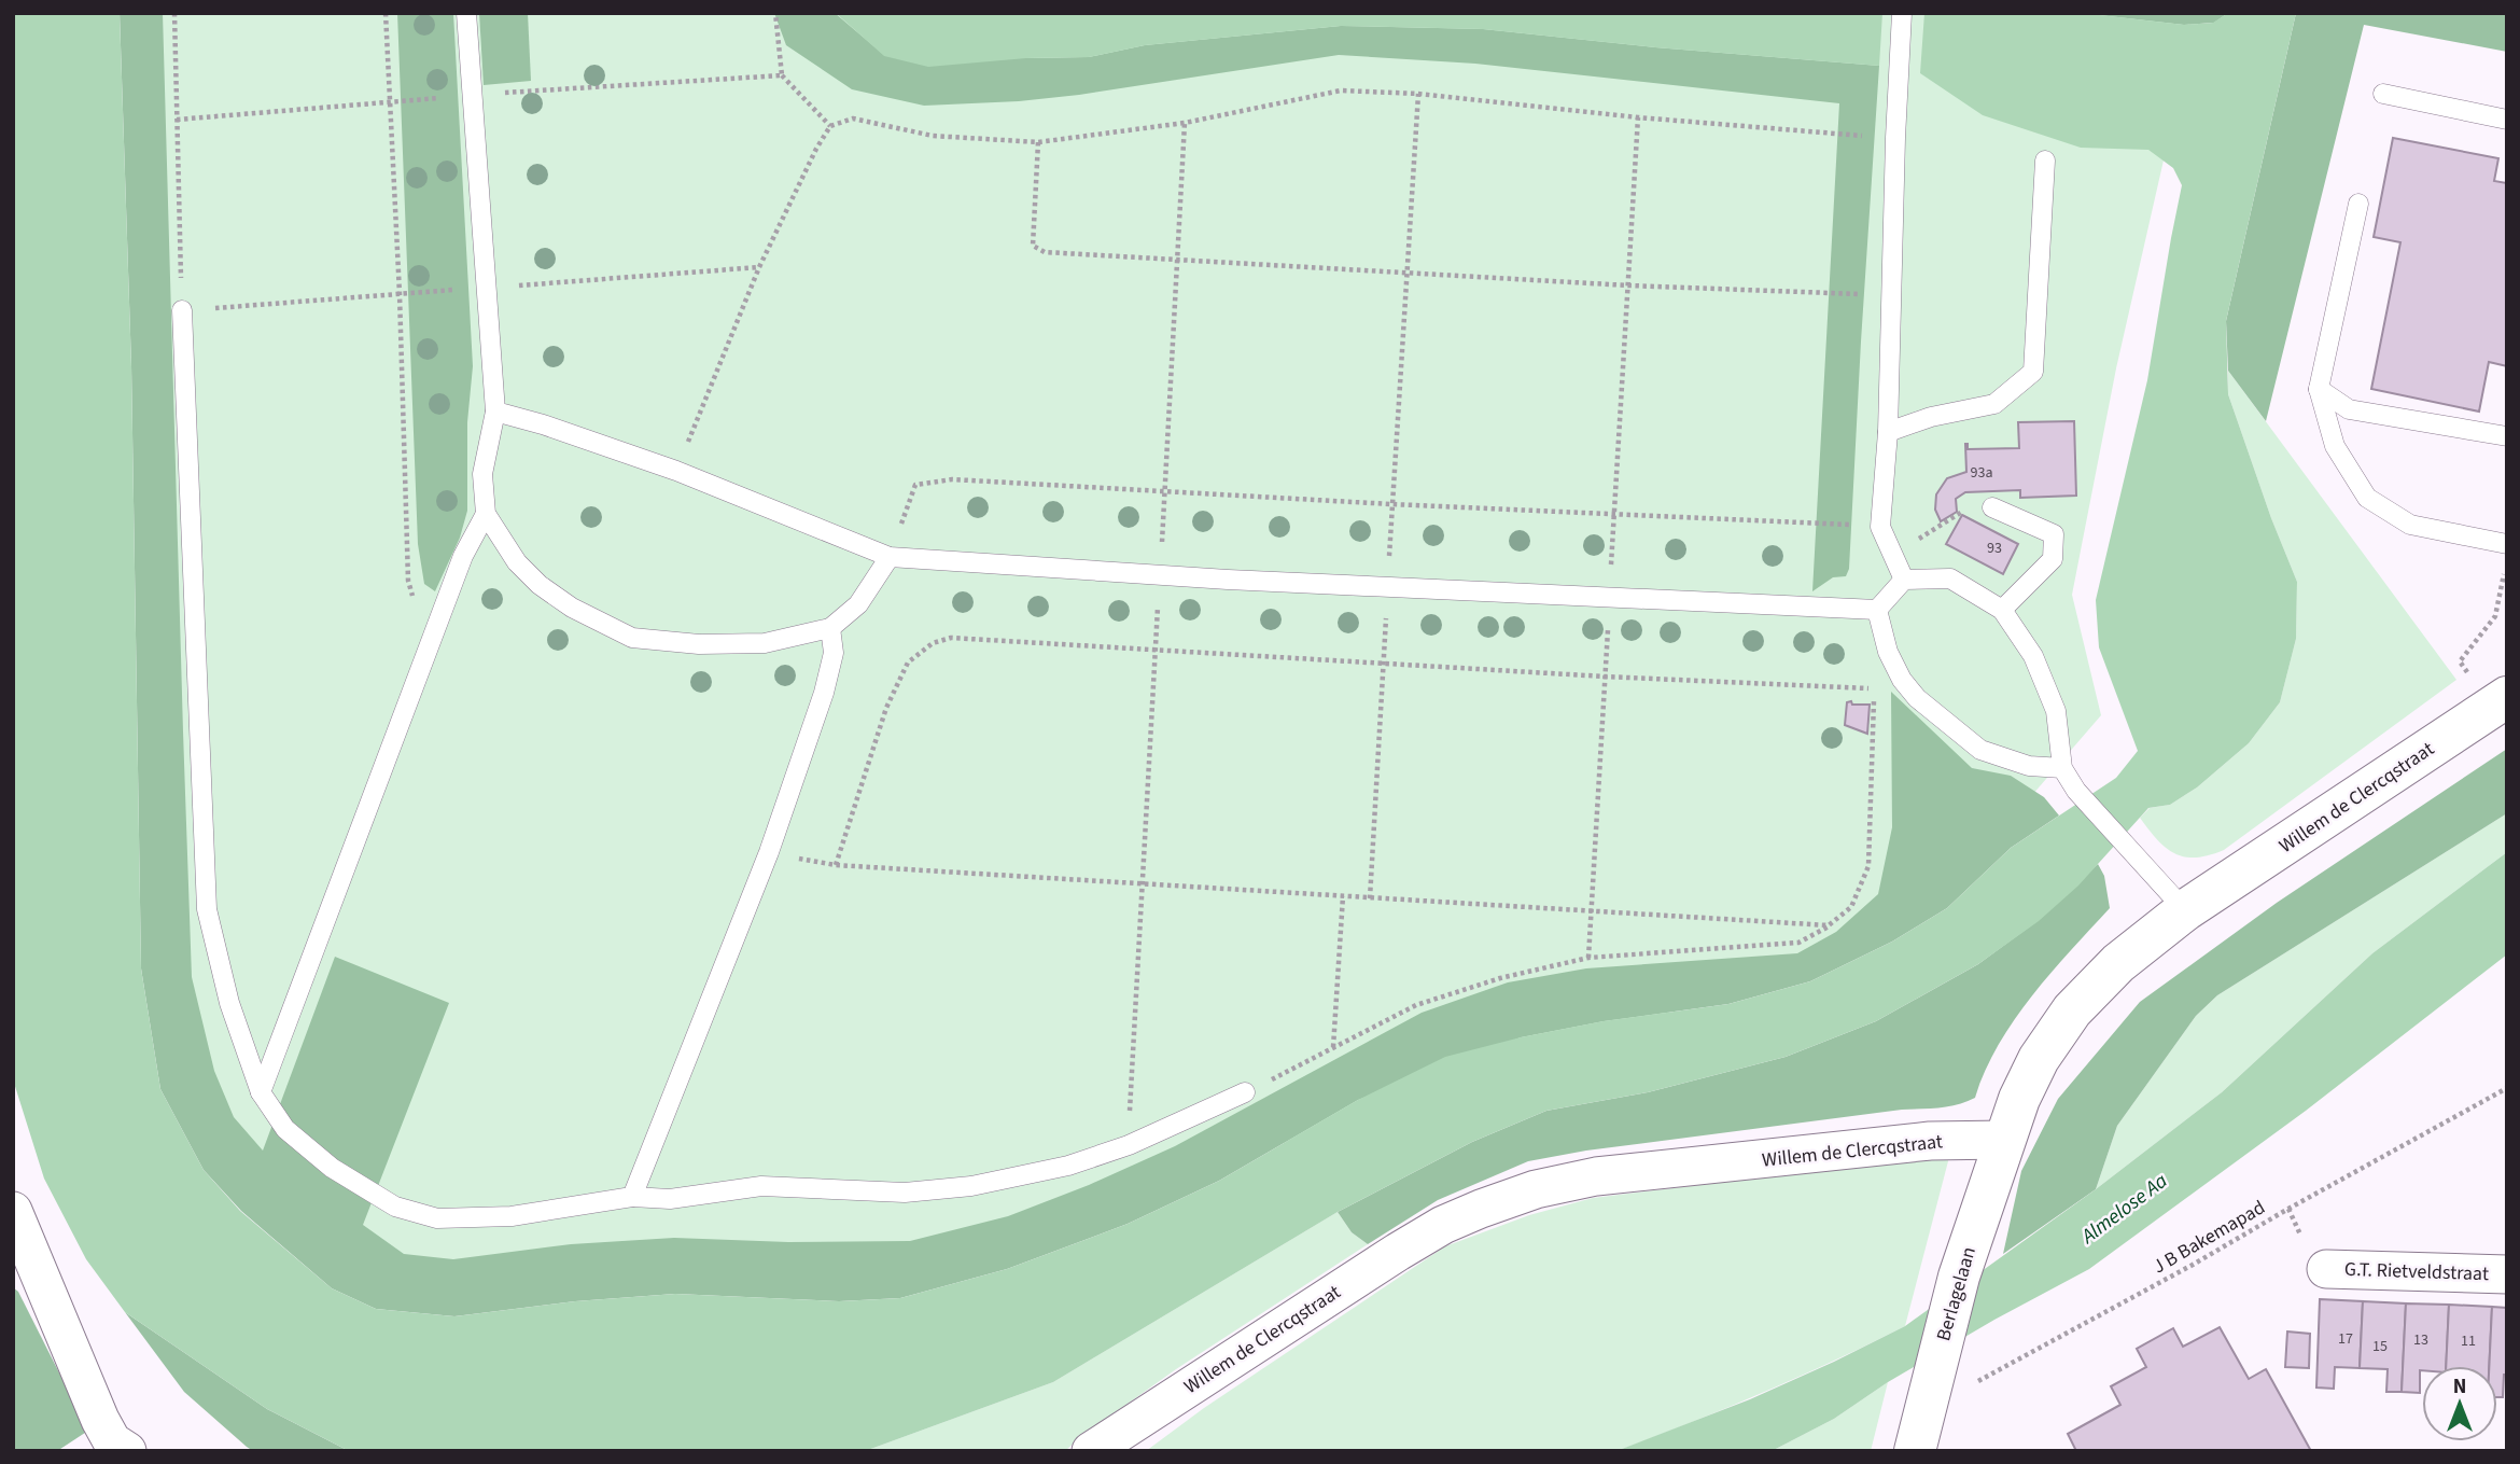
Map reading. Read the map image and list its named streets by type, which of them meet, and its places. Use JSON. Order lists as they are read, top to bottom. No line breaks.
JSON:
{"streets":{"street":["Willem de Clercqstraat","G.T. Rietveldstraat","Berlagelaan"],"path":["J B Bakemapad"]},"crossings":[["Willem de Clercqstraat","Berlagelaan"],["J B Bakemapad","Berlagelaan"]],"water":["Almelose Aa"],"house_numbers":["93a","93","17","13","11","15"],"north":"top"}
